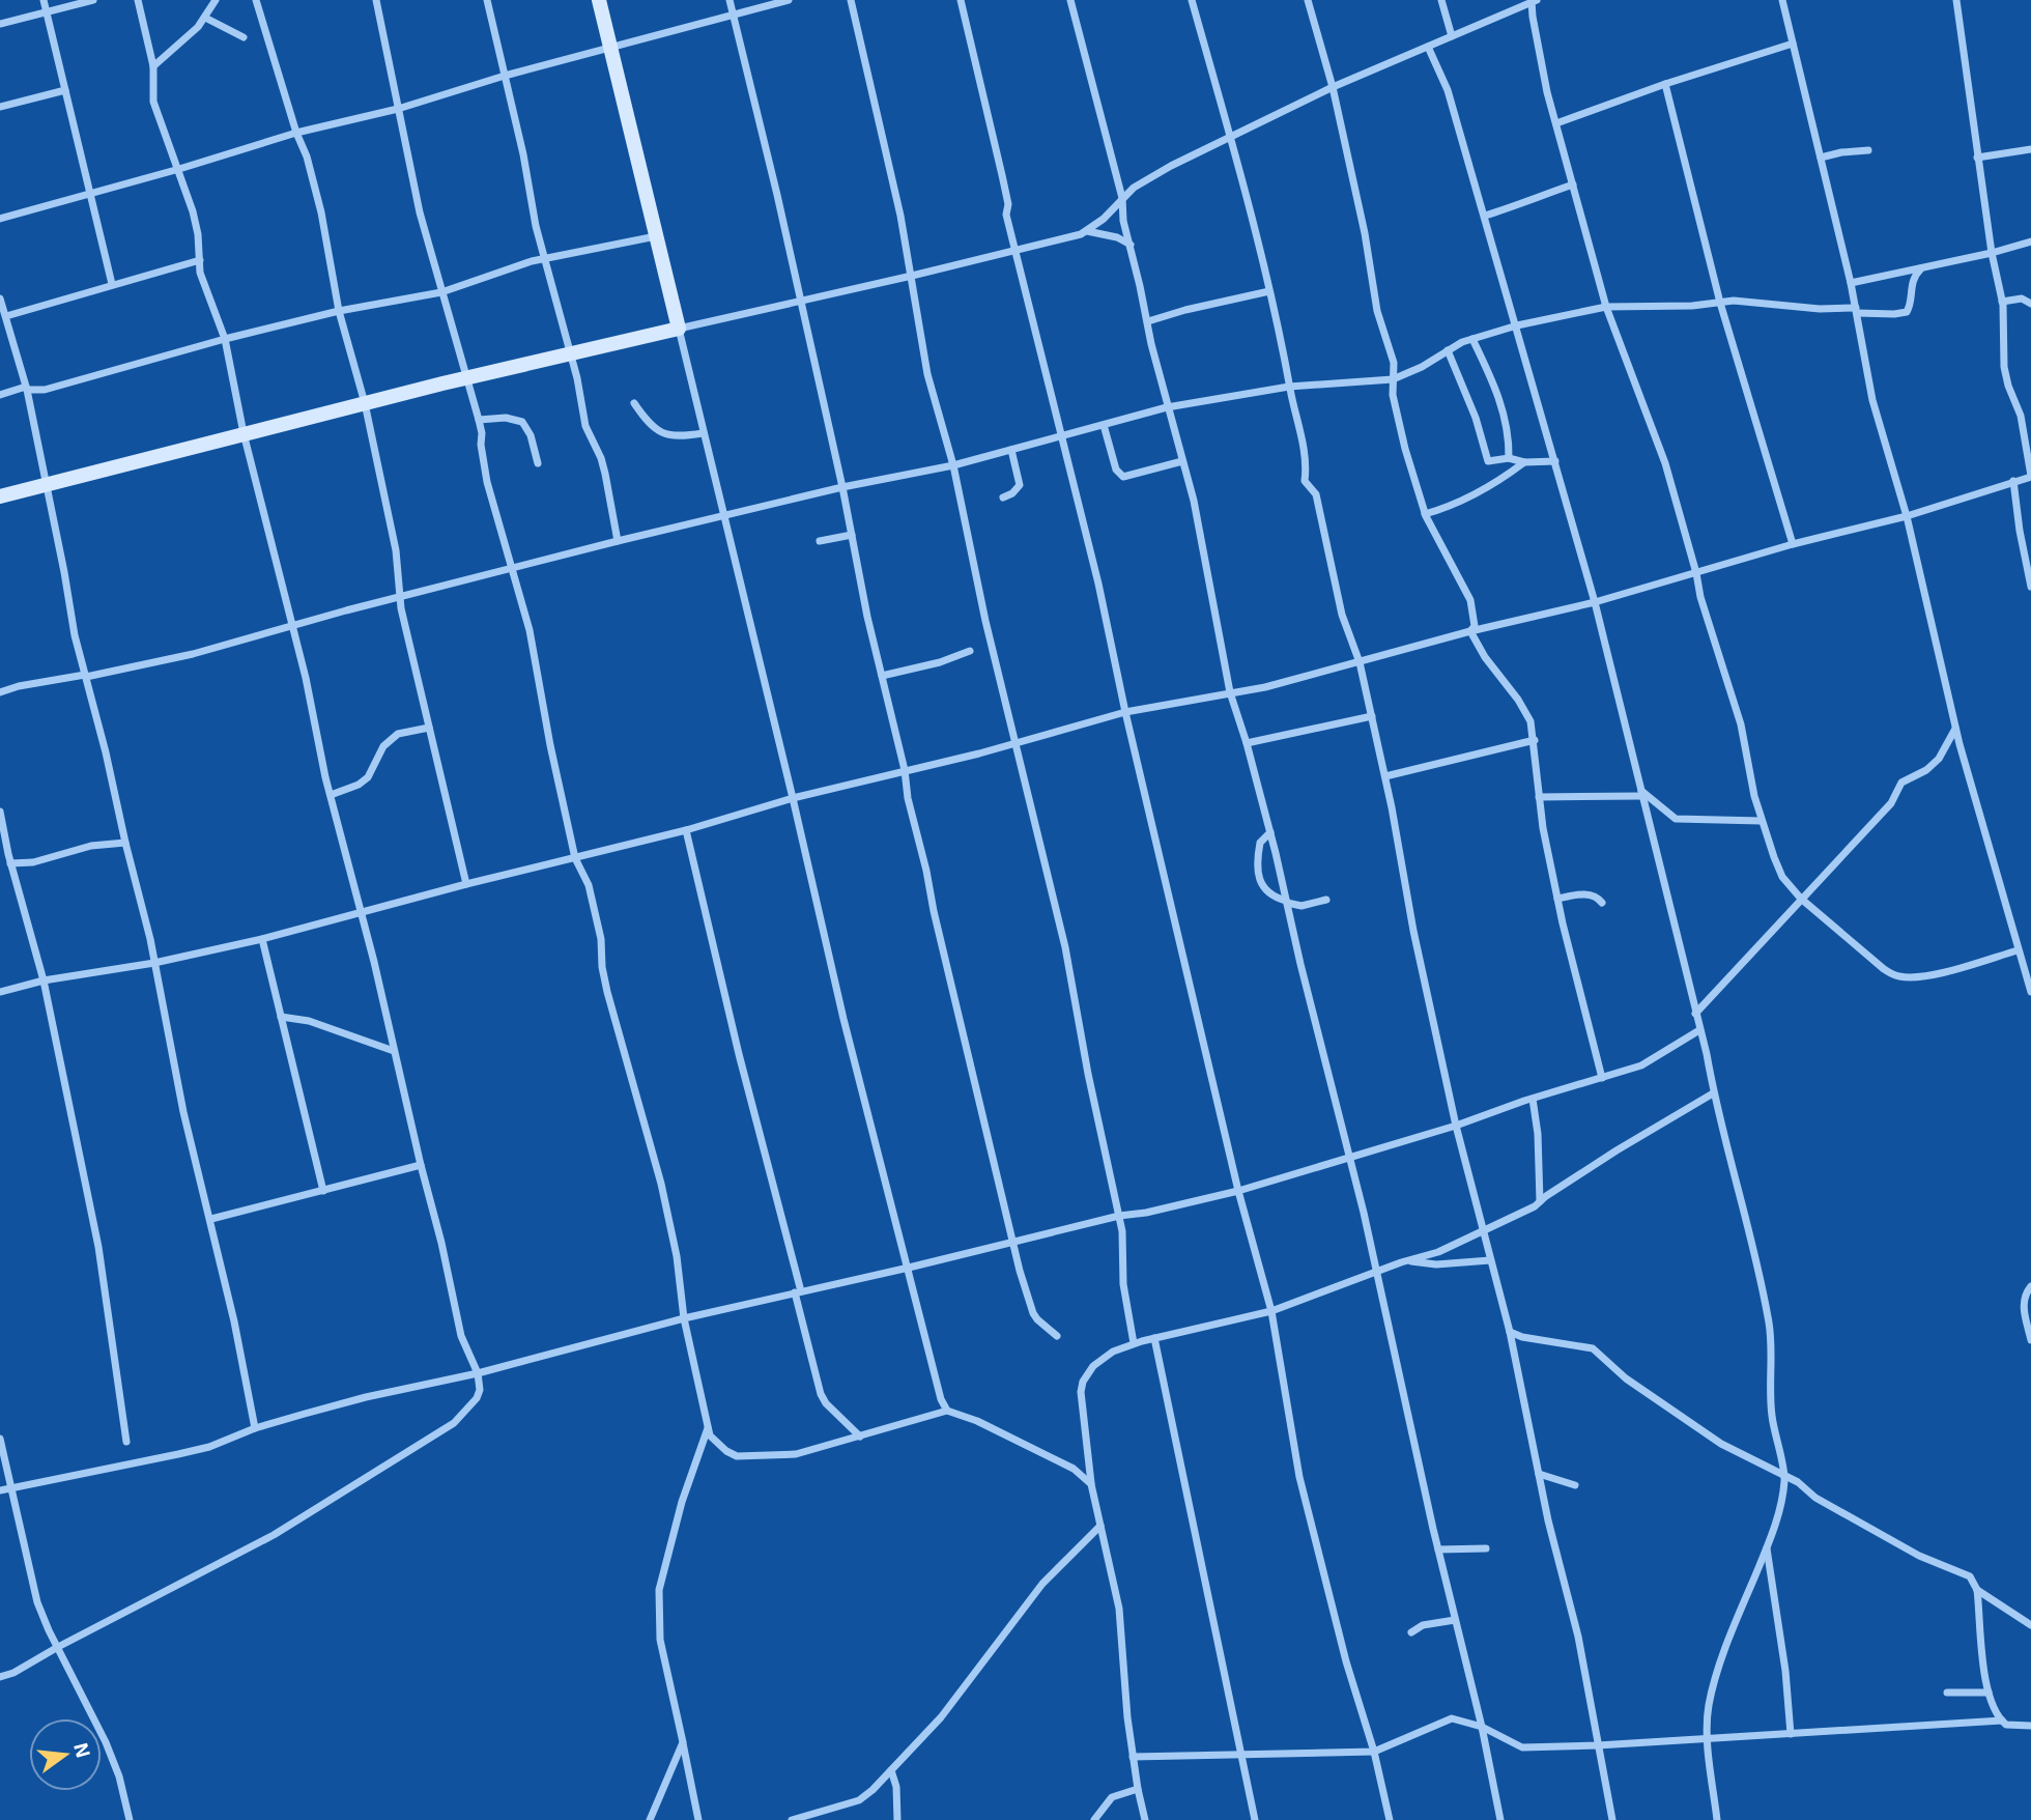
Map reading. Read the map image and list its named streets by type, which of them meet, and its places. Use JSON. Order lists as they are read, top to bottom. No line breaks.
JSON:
{"north":"right"}
